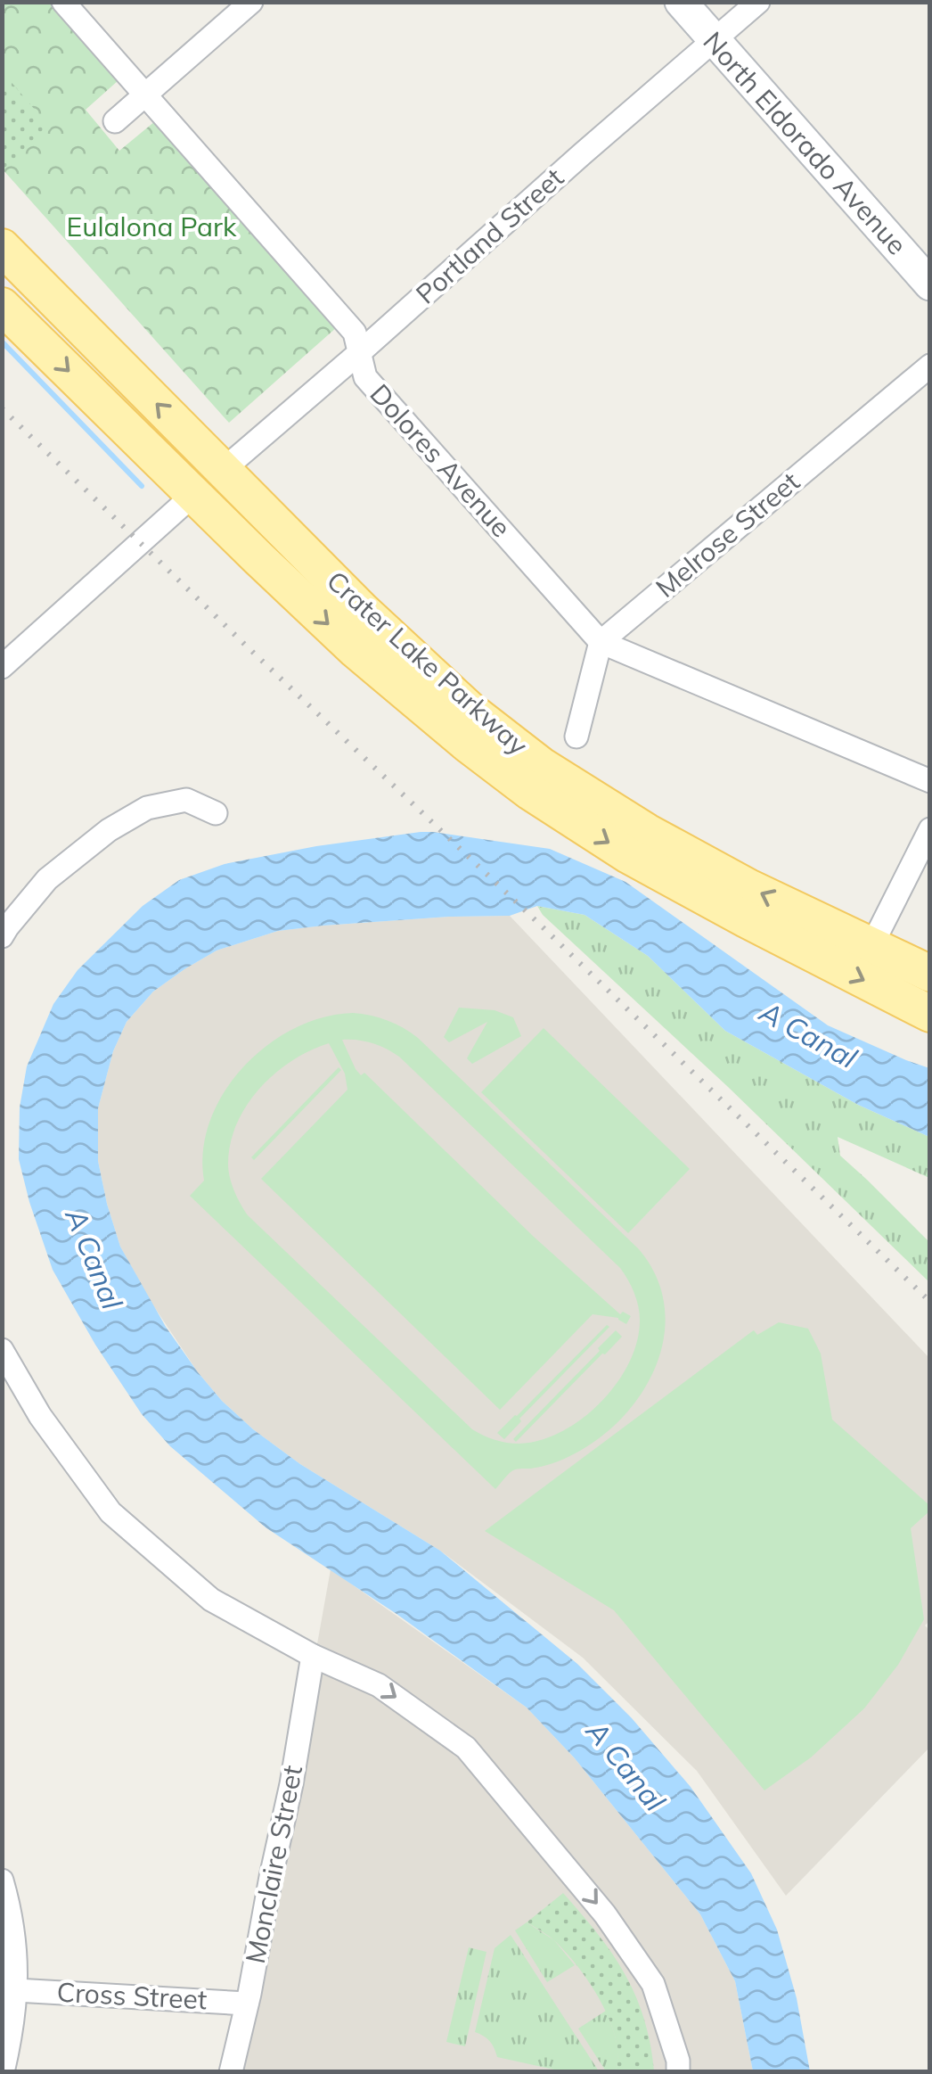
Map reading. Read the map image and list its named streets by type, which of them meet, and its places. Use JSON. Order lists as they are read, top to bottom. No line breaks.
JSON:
{"streets":{"main road":["Crater Lake Parkway"],"street":["North Eldorado Avenue","Portland Street","Dolores Avenue","Melrose Street","Monclaire Street","Cross Street"]},"crossings":[["North Eldorado Avenue","Portland Street"],["Portland Street","Dolores Avenue"],["Portland Street","Crater Lake Parkway"],["Dolores Avenue","Melrose Street"],["Monclaire Street","Cross Street"]],"water":["A Canal"],"parks":["Eulalona Park"]}
